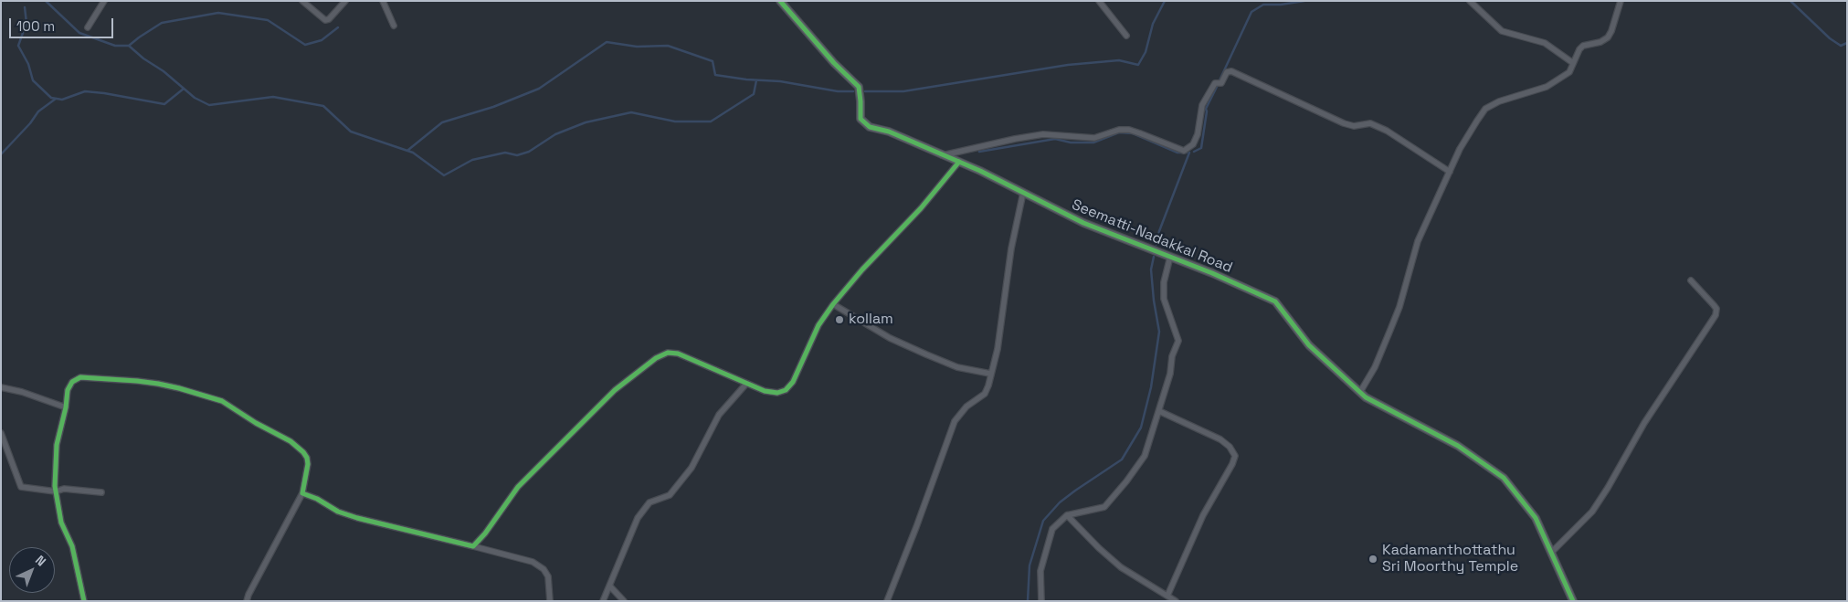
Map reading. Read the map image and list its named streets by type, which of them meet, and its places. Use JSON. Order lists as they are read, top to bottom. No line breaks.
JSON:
{"streets":{"street":["Seematti-Nadakkal Road"]},"places":["kollam","Kadamanthottathu Sri Moorthy Temple"],"scale_bar":"100 m","north":"top right"}
